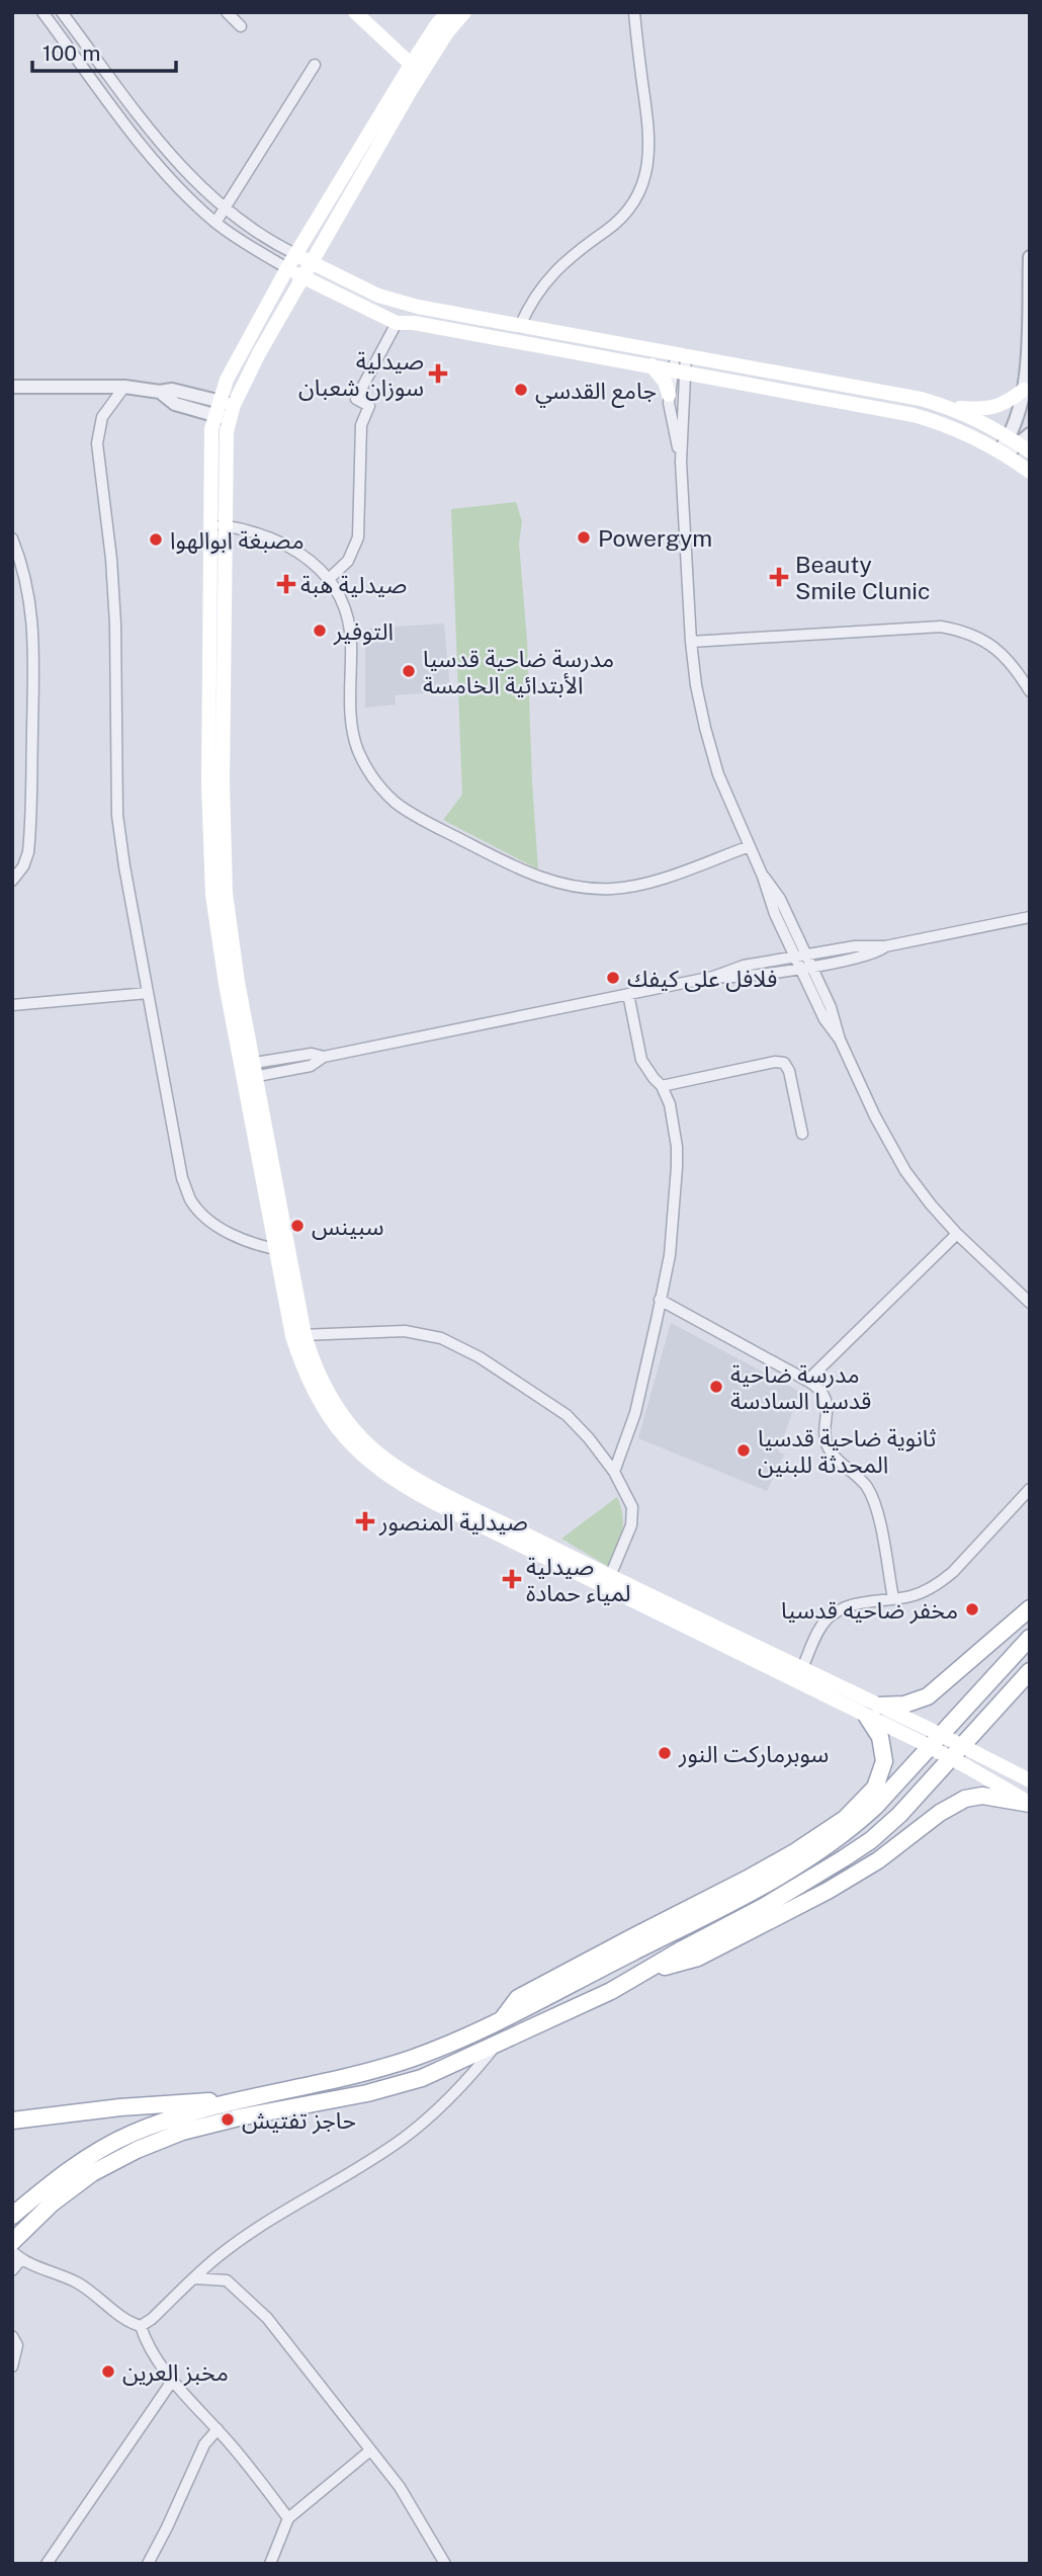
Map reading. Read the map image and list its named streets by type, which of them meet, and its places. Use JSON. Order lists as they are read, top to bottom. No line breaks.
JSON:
{"places":{"health":["صيدلية سوزان شعبان","Beauty Smile Clunic","صيدلية هبة","صيدلية المنصور","صيدلية لمياء حمادة"],"other":["جامع القدسي","Powergym","مصبغة ابوالهوا","التوفير","مدرسة ضاحية قدسيا الأبتدائية الخامسة","فلافل على كيفك","سبينس","مدرسة ضاحية قدسيا السادسة","ثانوية ضاحية قدسيا المحدثة للبنين","مخفر ضاحيه قدسيا","سوبرماركت النور","حاجز تفتيش","مخبز العرين"]},"scale_bar":"100 m"}
